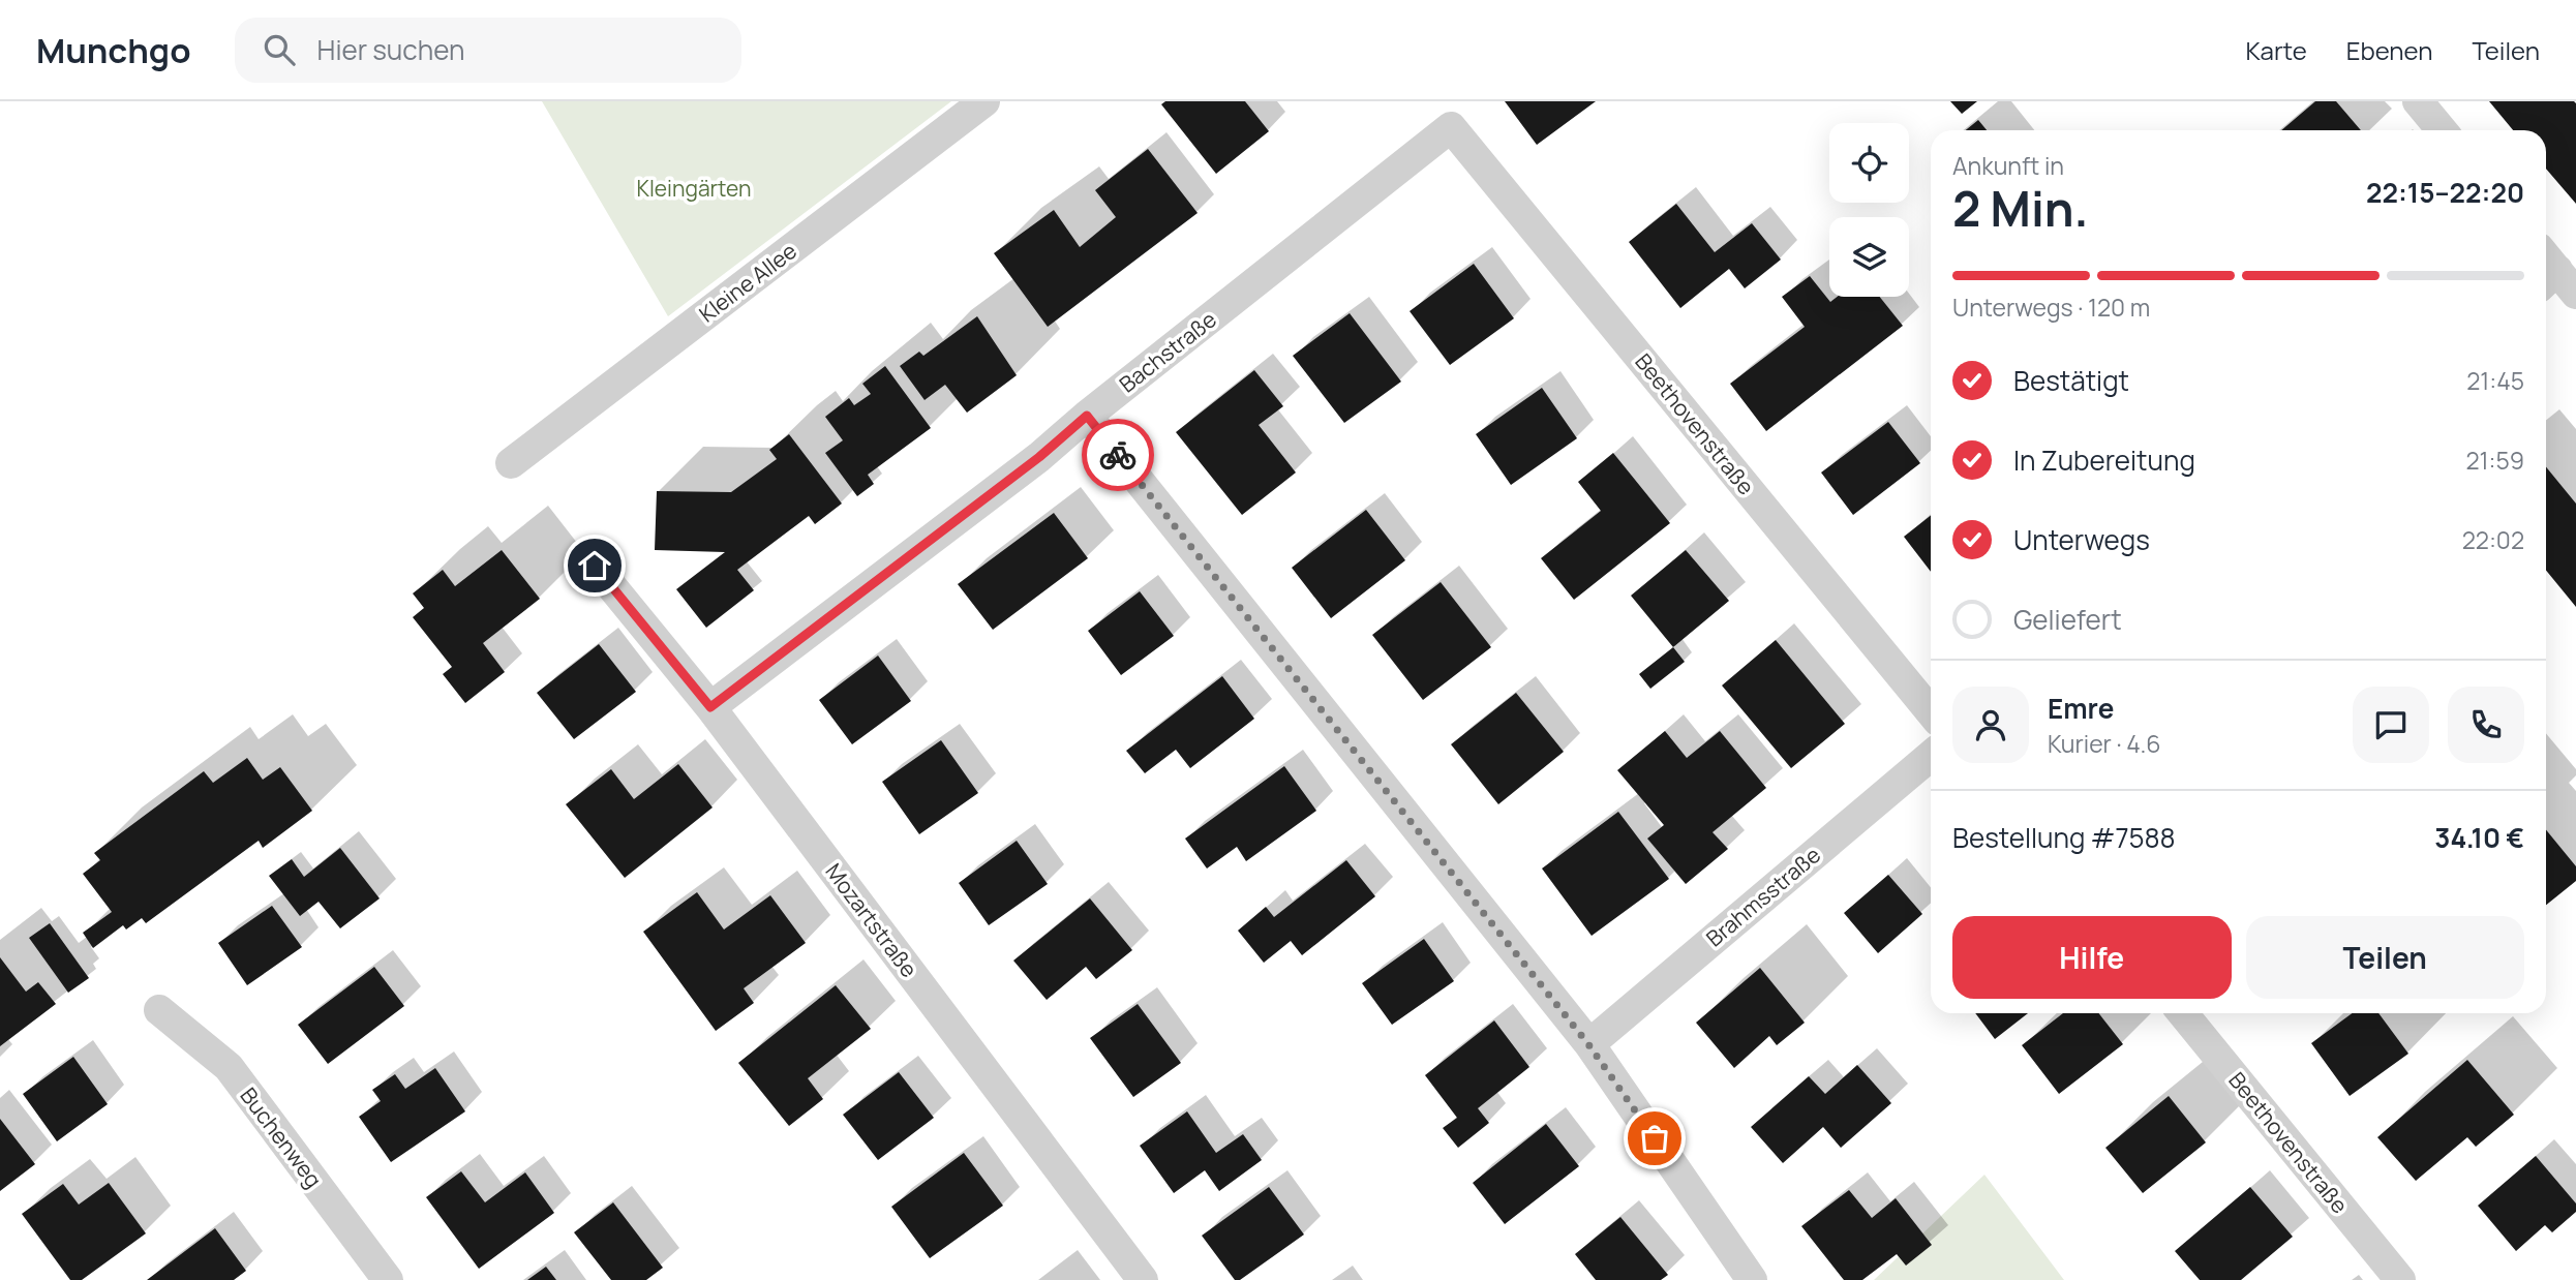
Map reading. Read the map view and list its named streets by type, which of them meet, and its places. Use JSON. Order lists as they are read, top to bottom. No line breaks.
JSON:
{"streets":{"street":["Kleine Allee","Bachstraße","Beethovenstraße","Brahmsstraße","Mozartstraße","Buchenweg"]},"crossings":[["Bachstraße","Beethovenstraße"],["Bachstraße","Mozartstraße"]],"parks":["Kleingärten"],"page":{"header":"Munchgo","search":"Hier suchen","nav":["Karte","Ebenen","Teilen"],"heading":["2 Min.","Ankunft in","22:15–22:20"],"panel":["Emre","Kurier · 4.6","Bestellung #7588","34.10 €"],"bar":"Unterwegs · 120 m","list":[["Bestätigt","21:45"],["In Zubereitung","21:59"],["Unterwegs","22:02"],"Geliefert"],"buttons":["Hilfe","Teilen"]}}
